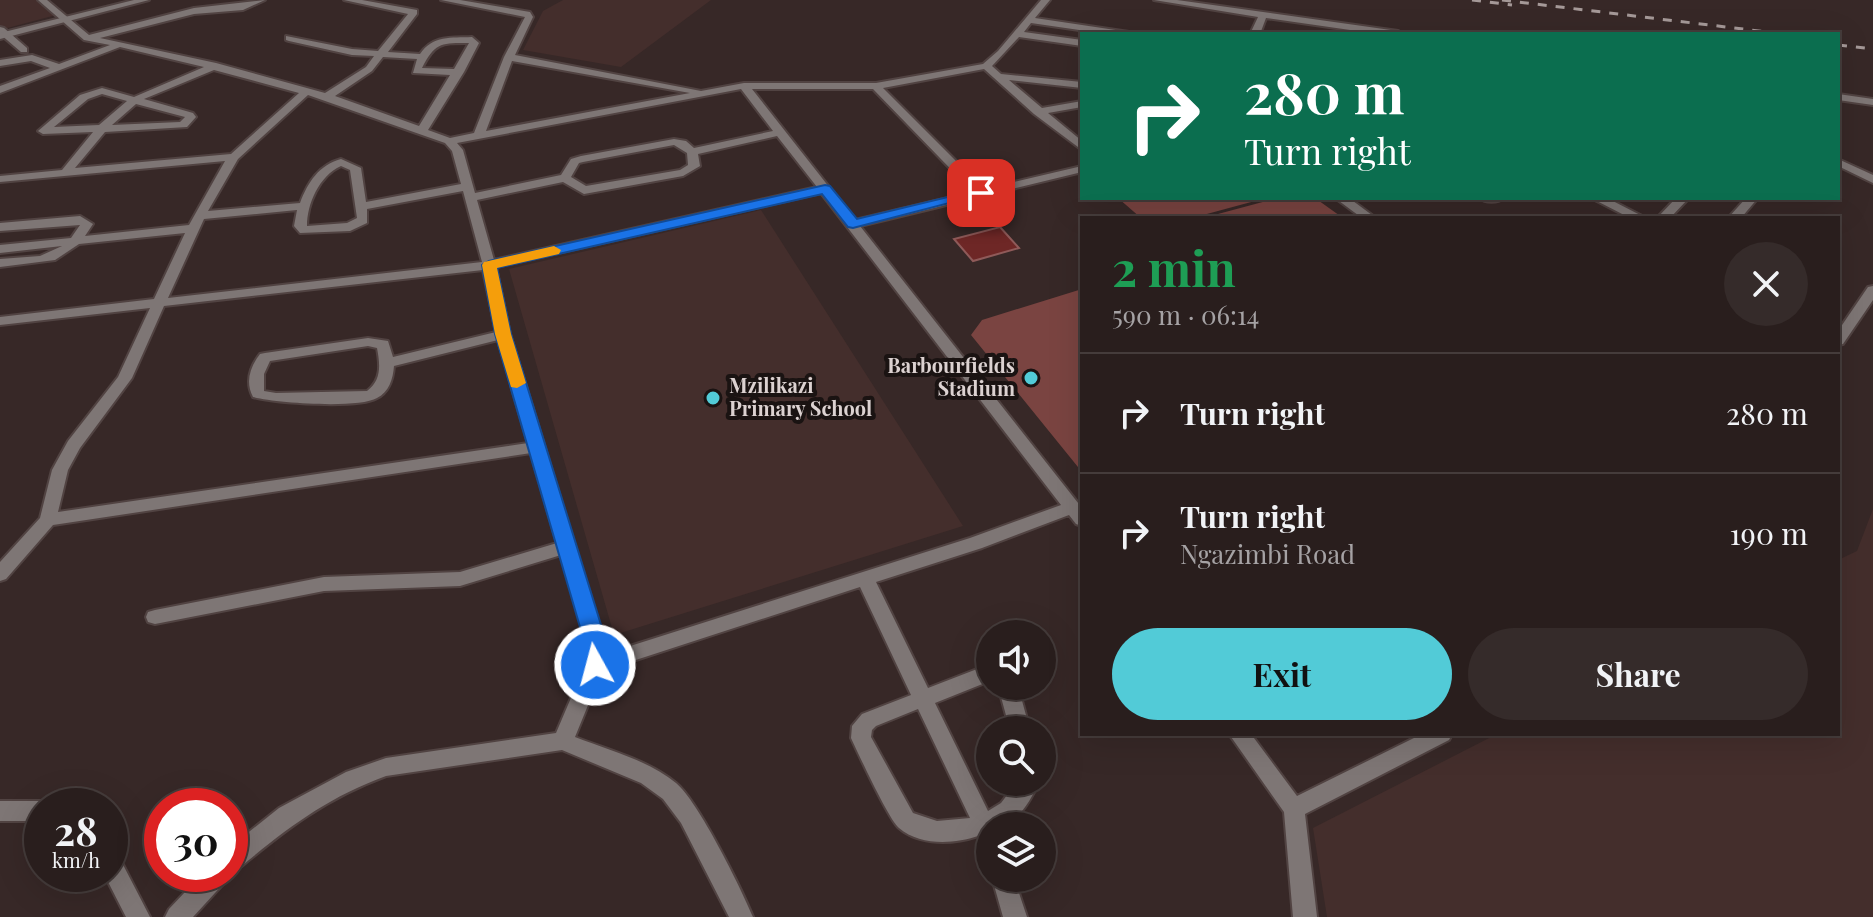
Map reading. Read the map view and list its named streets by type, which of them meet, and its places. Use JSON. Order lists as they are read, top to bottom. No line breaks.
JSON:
{"places":["Barbourfields Stadium","Mzilikazi Primary School"],"page":{"turn":["280 m","Turn right"],"heading":["2 min","590 m · 06:14"],"list":[{"name":"Turn right","value":"280 m"},{"name":"Turn right","note":"Ngazimbi Road","value":"190 m"}],"buttons":["Exit","Share"],"speed":"28 km/h","limit":"30"}}
